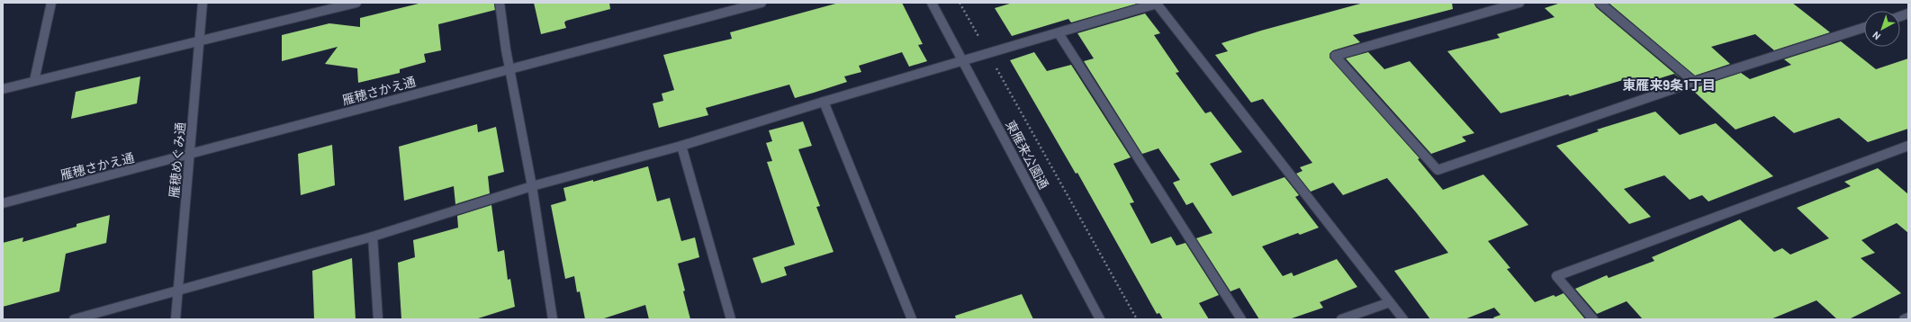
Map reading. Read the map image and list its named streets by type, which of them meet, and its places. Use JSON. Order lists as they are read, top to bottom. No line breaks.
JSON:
{"streets":{"street":["雁穂さかえ通","東雁来公園通","雁穂めぐみ通"]},"crossings":[["雁穂さかえ通","雁穂めぐみ通"]],"districts":["東雁来9条1丁目"],"north":"bottom left"}
